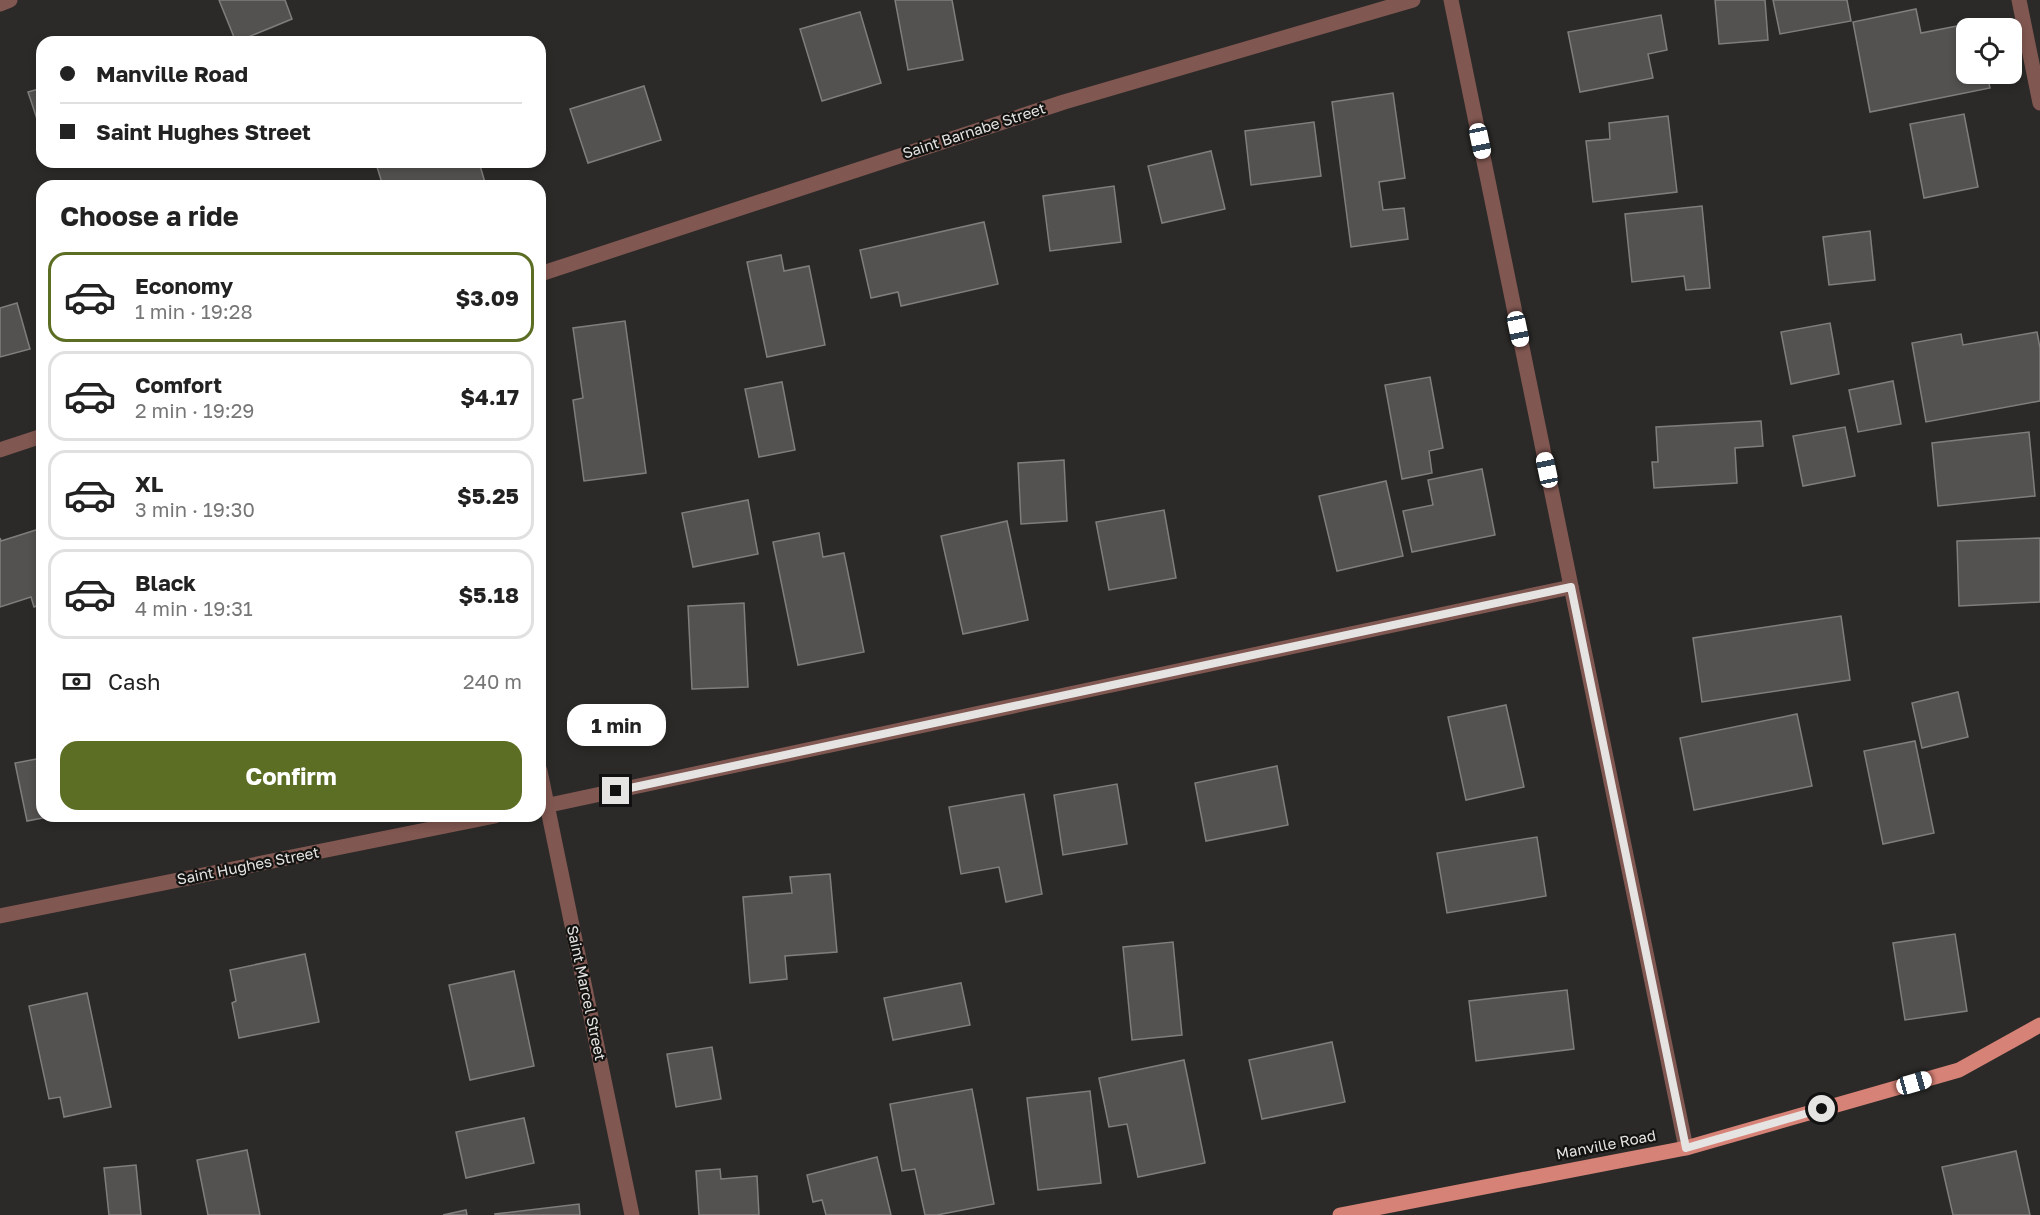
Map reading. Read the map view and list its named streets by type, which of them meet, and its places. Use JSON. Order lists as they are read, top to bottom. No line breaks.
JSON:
{"streets":{"main road":["Manville Road"],"street":["Saint Barnabe Street","Saint Hughes Street","Saint Marcel Street"]},"page":{"banner":["Manville Road","Saint Hughes Street"],"heading":"Choose a ride","list":[{"name":"Economy","note":"1 min · 19:28","value":"$3.09"},{"name":"Comfort","note":"2 min · 19:29","value":"$4.17"},{"name":"XL","note":"3 min · 19:30","value":"$5.25"},{"name":"Black","note":"4 min · 19:31","value":"$5.18"}],"pay":["Cash","240 m"],"bubble":"1 min","buttons":"Confirm"}}
